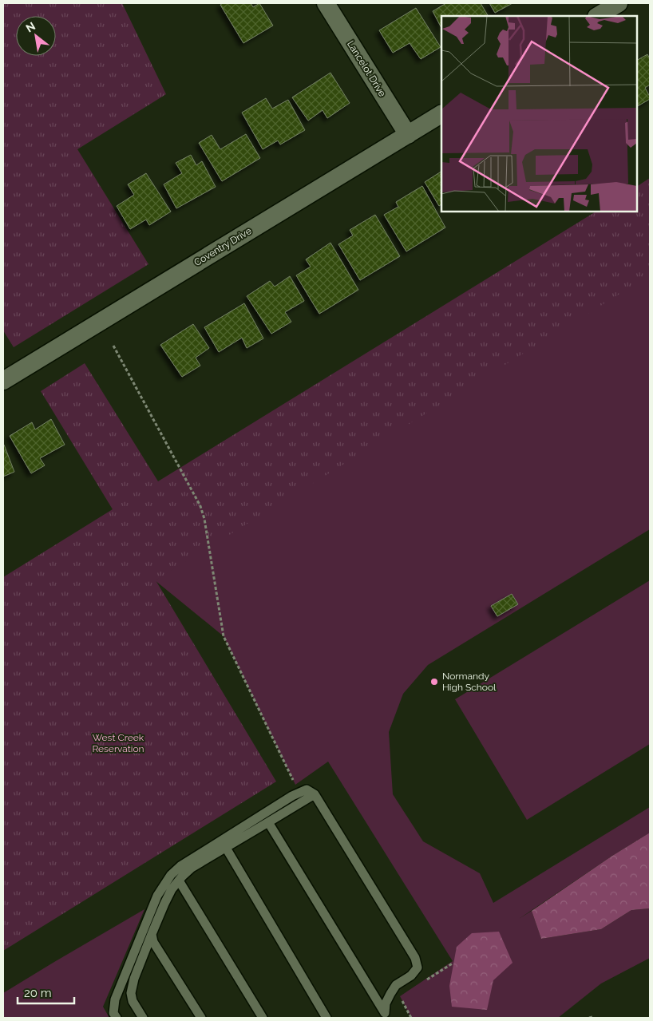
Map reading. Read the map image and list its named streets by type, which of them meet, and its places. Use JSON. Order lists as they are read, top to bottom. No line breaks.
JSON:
{"streets":{"street":["Lancelot Drive","Coventry Drive"]},"crossings":[["Lancelot Drive","Coventry Drive"]],"parks":["West Creek Reservation"],"places":["Normandy High School"],"scale_bar":"20 m","north":"top left"}
